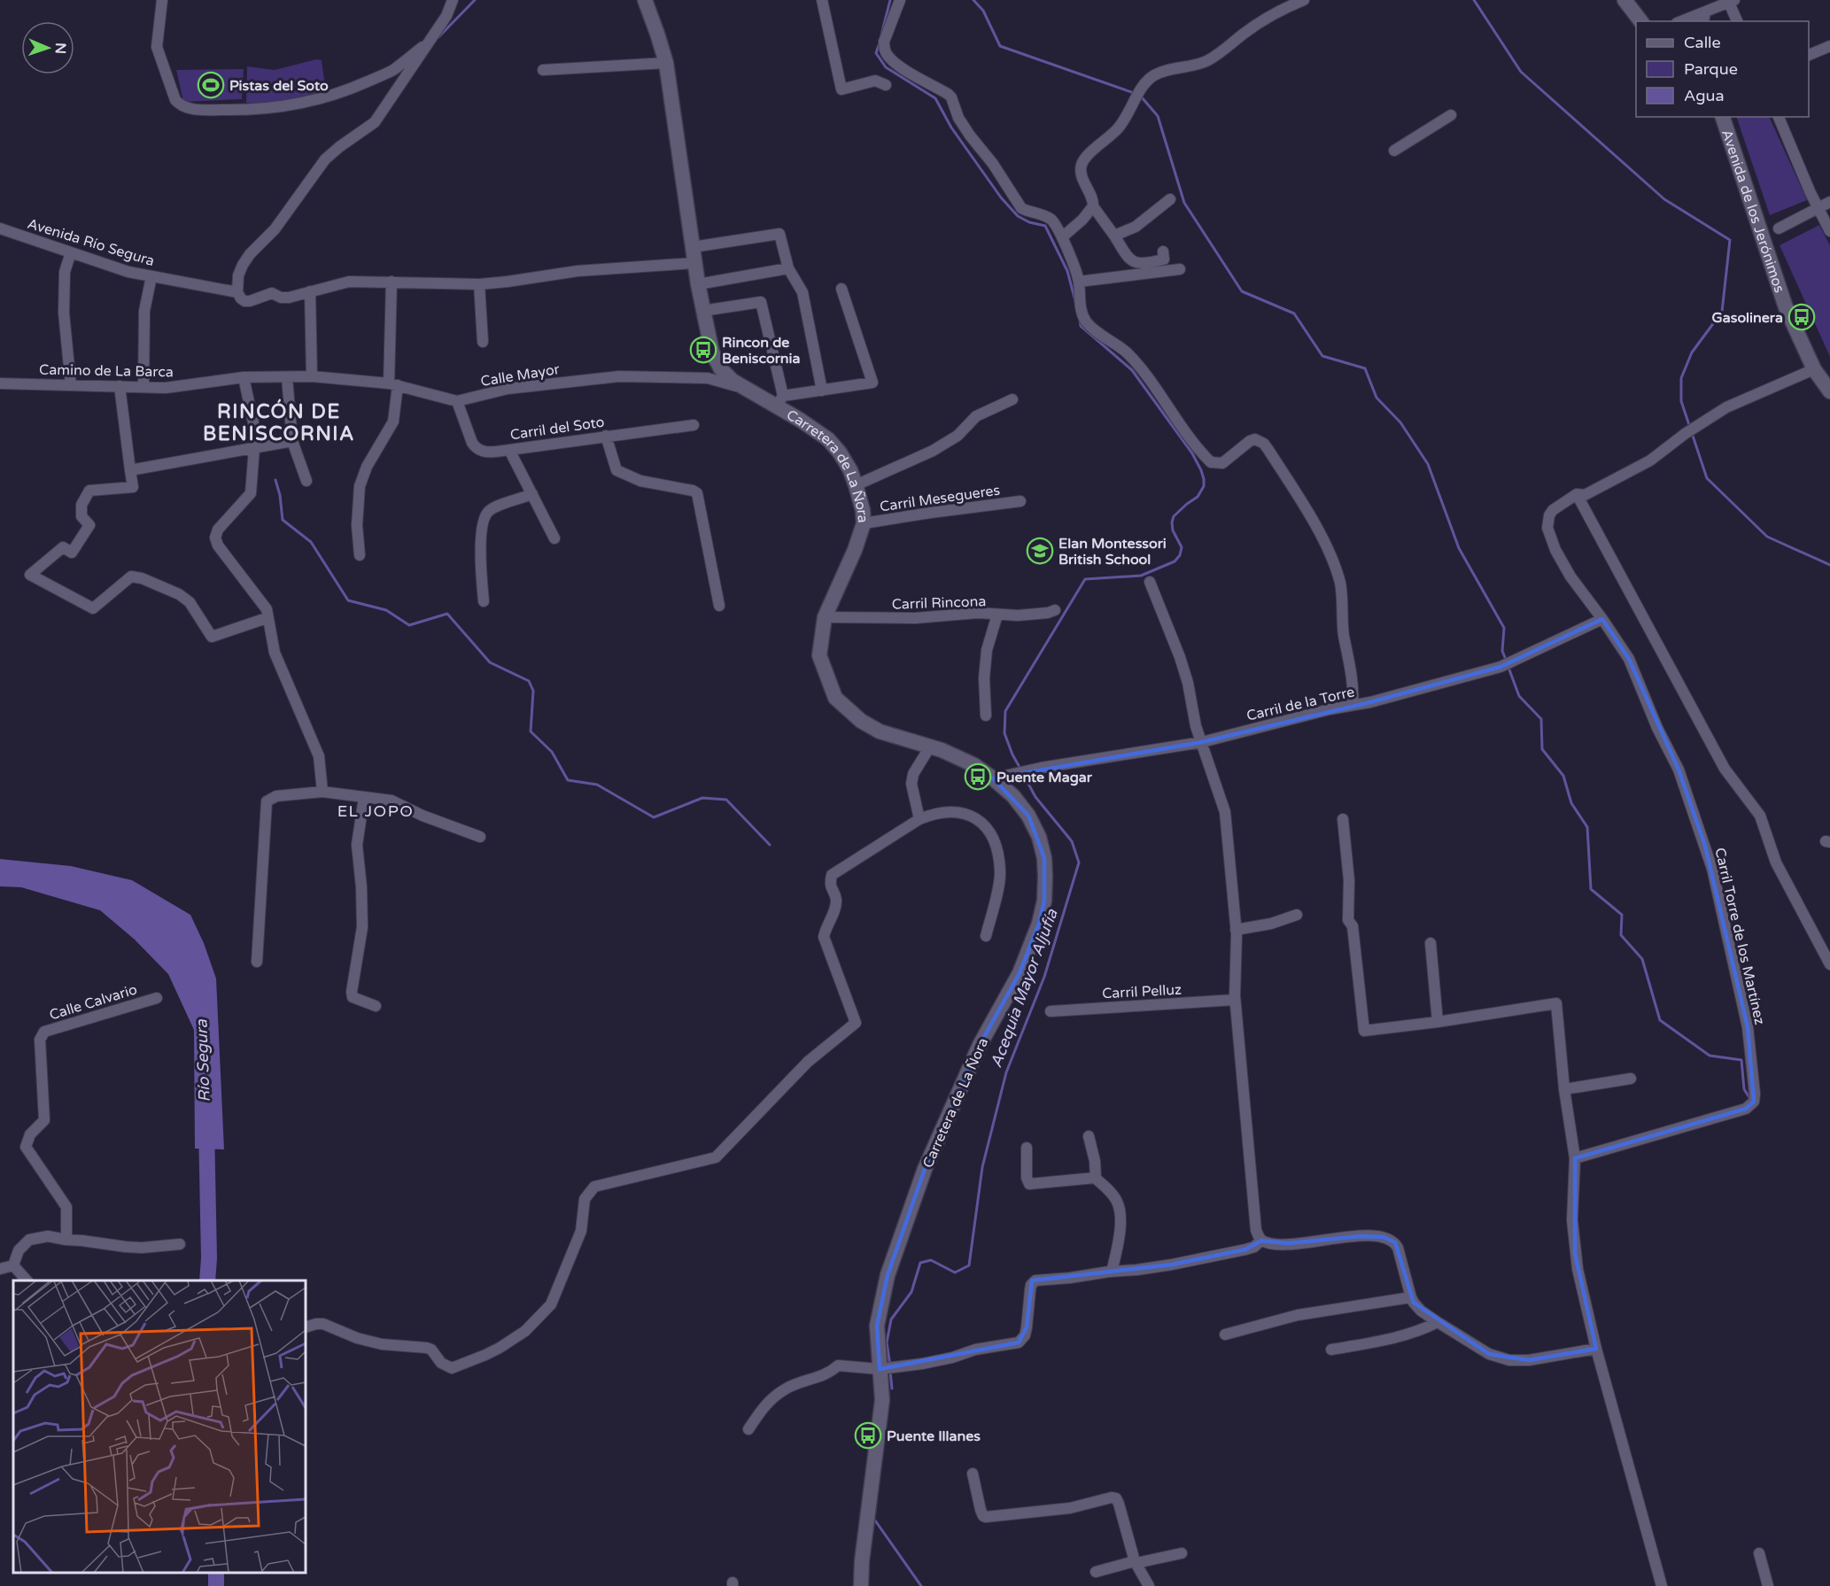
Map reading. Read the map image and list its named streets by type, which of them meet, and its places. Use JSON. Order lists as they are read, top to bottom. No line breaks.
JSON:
{"streets":{"main road":["Avenida de los Jerónimos","Carretera de La Ñora"],"street":["Avenida Río Segura","Camino de La Barca","Calle Mayor","Carril del Soto","Carril Mesegueres","Carril Rincona","Carril de la Torre","Carril Torre de los Martínez","Carril Pelluz","Calle Calvario"]},"crossings":[["Avenida de los Jerónimos","Carril Torre de los Martínez"],["Camino de La Barca","Calle Mayor"],["Calle Mayor","Carril del Soto"],["Calle Mayor","Carretera de La Ñora"],["Carretera de La Ñora","Carril Mesegueres"],["Carretera de La Ñora","Carril Rincona"],["Carretera de La Ñora","Carril de la Torre"],["Carril de la Torre","Carril Torre de los Martínez"]],"districts":["RINCÓN DE BENISCORNIA","EL JOPO"],"water":["Acequia Mayor Aljufía","Río Segura"],"places":{"sports":["Pistas del Soto"],"bus stop":["Gasolinera","Rincon de Beniscornia","Puente Magar","Puente Illanes"],"school or university":["Elan Montessori British School"]},"legend":["Calle","Parque","Agua"],"north":"right"}
